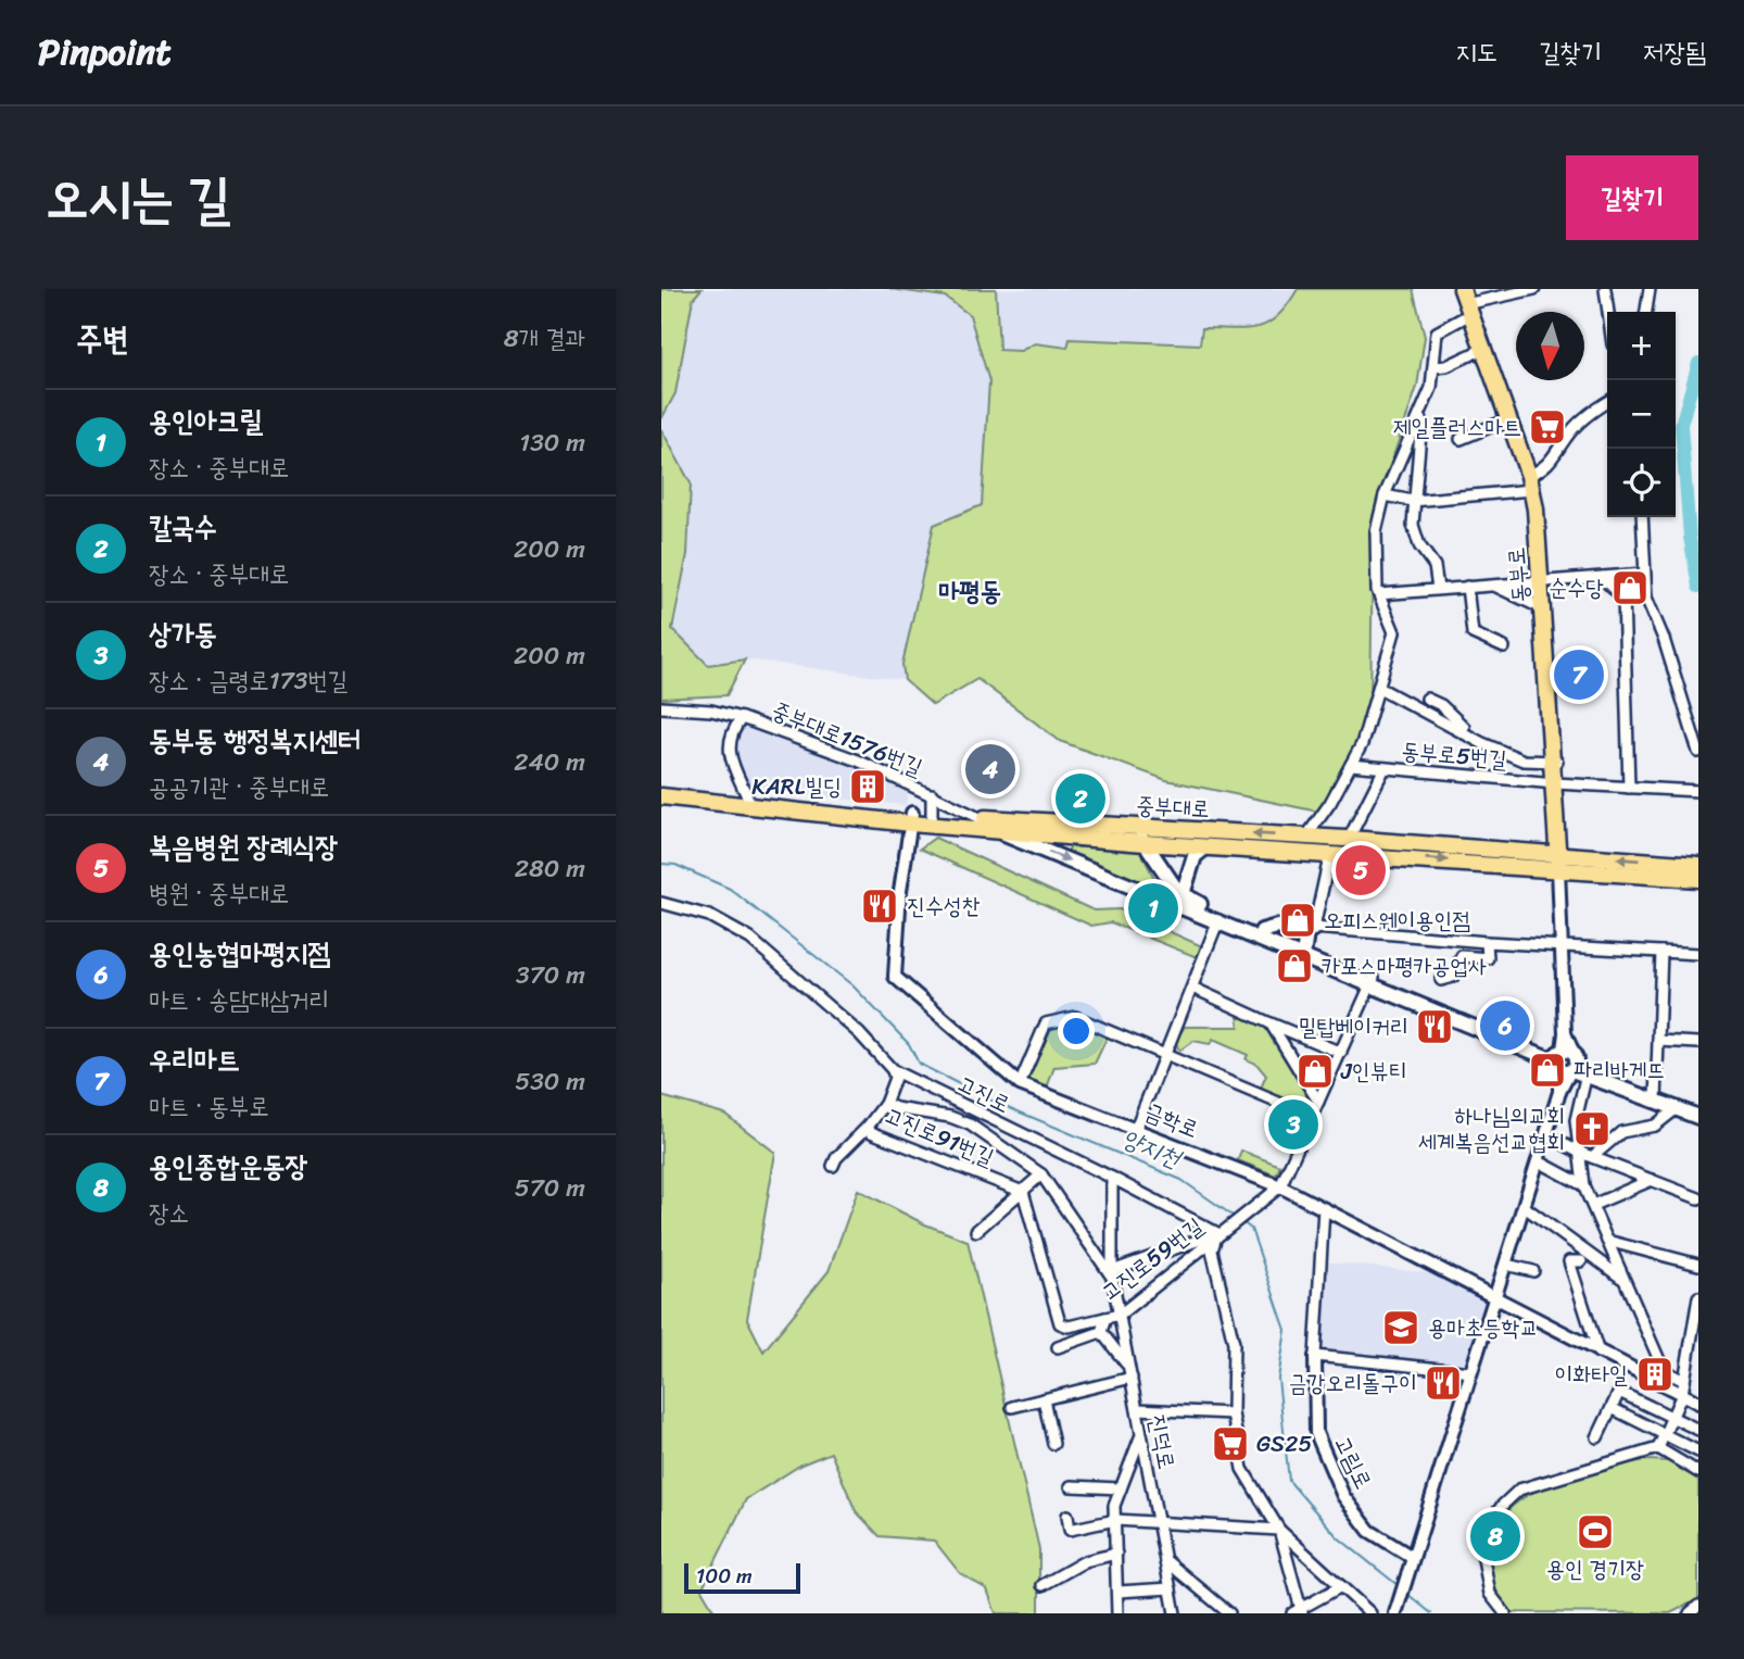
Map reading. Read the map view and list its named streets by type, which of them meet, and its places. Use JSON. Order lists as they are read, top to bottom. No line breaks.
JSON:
{"streets":{"main road":["동부로","중부대로"],"street":["중부대로1576번길","동부로5번길","고진로","금학로","고진로91번길","고진로59번길","진덕로","고림로"]},"crossings":[["동부로","동부로5번길"],["중부대로1576번길","중부대로"],["중부대로","금학로"],["고진로","고진로59번길"],["고진로","진덕로"],["금학로","고진로59번길"],["금학로","고림로"],["고진로91번길","고진로59번길"],["고진로59번길","진덕로"]],"districts":["마평동"],"water":["양지천"],"places":{"supermarket":["제일플러스마트","GS25"],"shop":["순수당","오피스웨이용인점","카포스마평카공업사","파리바게뜨","J인뷰티"],"building":["KARL빌딩","이화타일"],"restaurant":["진수성찬","밀탑베이커리","금강오리돌구이"],"church":["하나님의교회 세계복음선교협회"],"school or university":["용마초등학교"],"sports":["용인 경기장"]},"scale_bar":"100 m","north":"bottom","page":{"header":"Pinpoint","nav":["지도","길찾기","저장됨"],"title":"오시는 길","buttons":"길찾기","heading":["주변","8개 결과"],"map_buttons":["+","−"],"list":[{"mark":"1","name":"용인아크릴","note":"장소 · 중부대로","value":"130 m"},{"mark":"2","name":"칼국수","note":"장소 · 중부대로","value":"200 m"},{"mark":"3","name":"상가동","note":"장소 · 금령로173번길","value":"200 m"},{"mark":"4","name":"동부동 행정복지센터","note":"공공기관 · 중부대로","value":"240 m"},{"mark":"5","name":"복음병원 장례식장","note":"병원 · 중부대로","value":"280 m"},{"mark":"6","name":"용인농협마평지점","note":"마트 · 송담대삼거리","value":"370 m"},{"mark":"7","name":"우리마트","note":"마트 · 동부로","value":"530 m"},{"mark":"8","name":"용인종합운동장","note":"장소","value":"570 m"}],"pins":["7","4","2","5","1","6","3","8"],"scale":"100 m"}}
